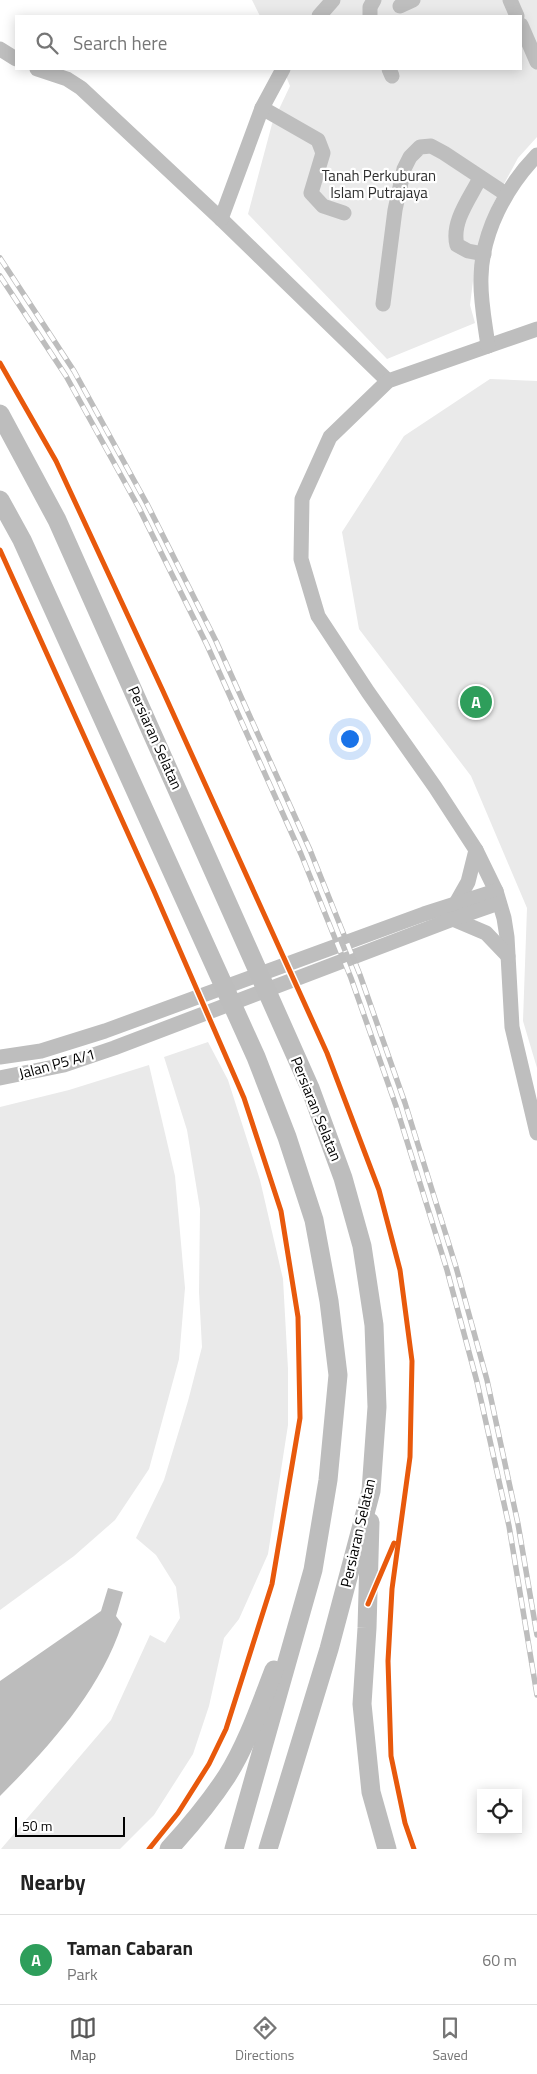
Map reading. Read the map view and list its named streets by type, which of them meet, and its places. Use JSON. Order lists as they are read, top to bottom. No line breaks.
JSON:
{"streets":{"main road":["Persiaran Selatan"],"street":["Jalan P5 A/1"]},"parks":["Tanah Perkuburan Islam Putrajaya"],"scale_bar":"50 m","page":{"search":"Search here","pins":"A","scale":"50 m","heading":"Nearby","list":[{"mark":"A","name":"Taman Cabaran","note":"Park","value":"60 m"}],"nav":["Map","Directions","Saved"]}}
